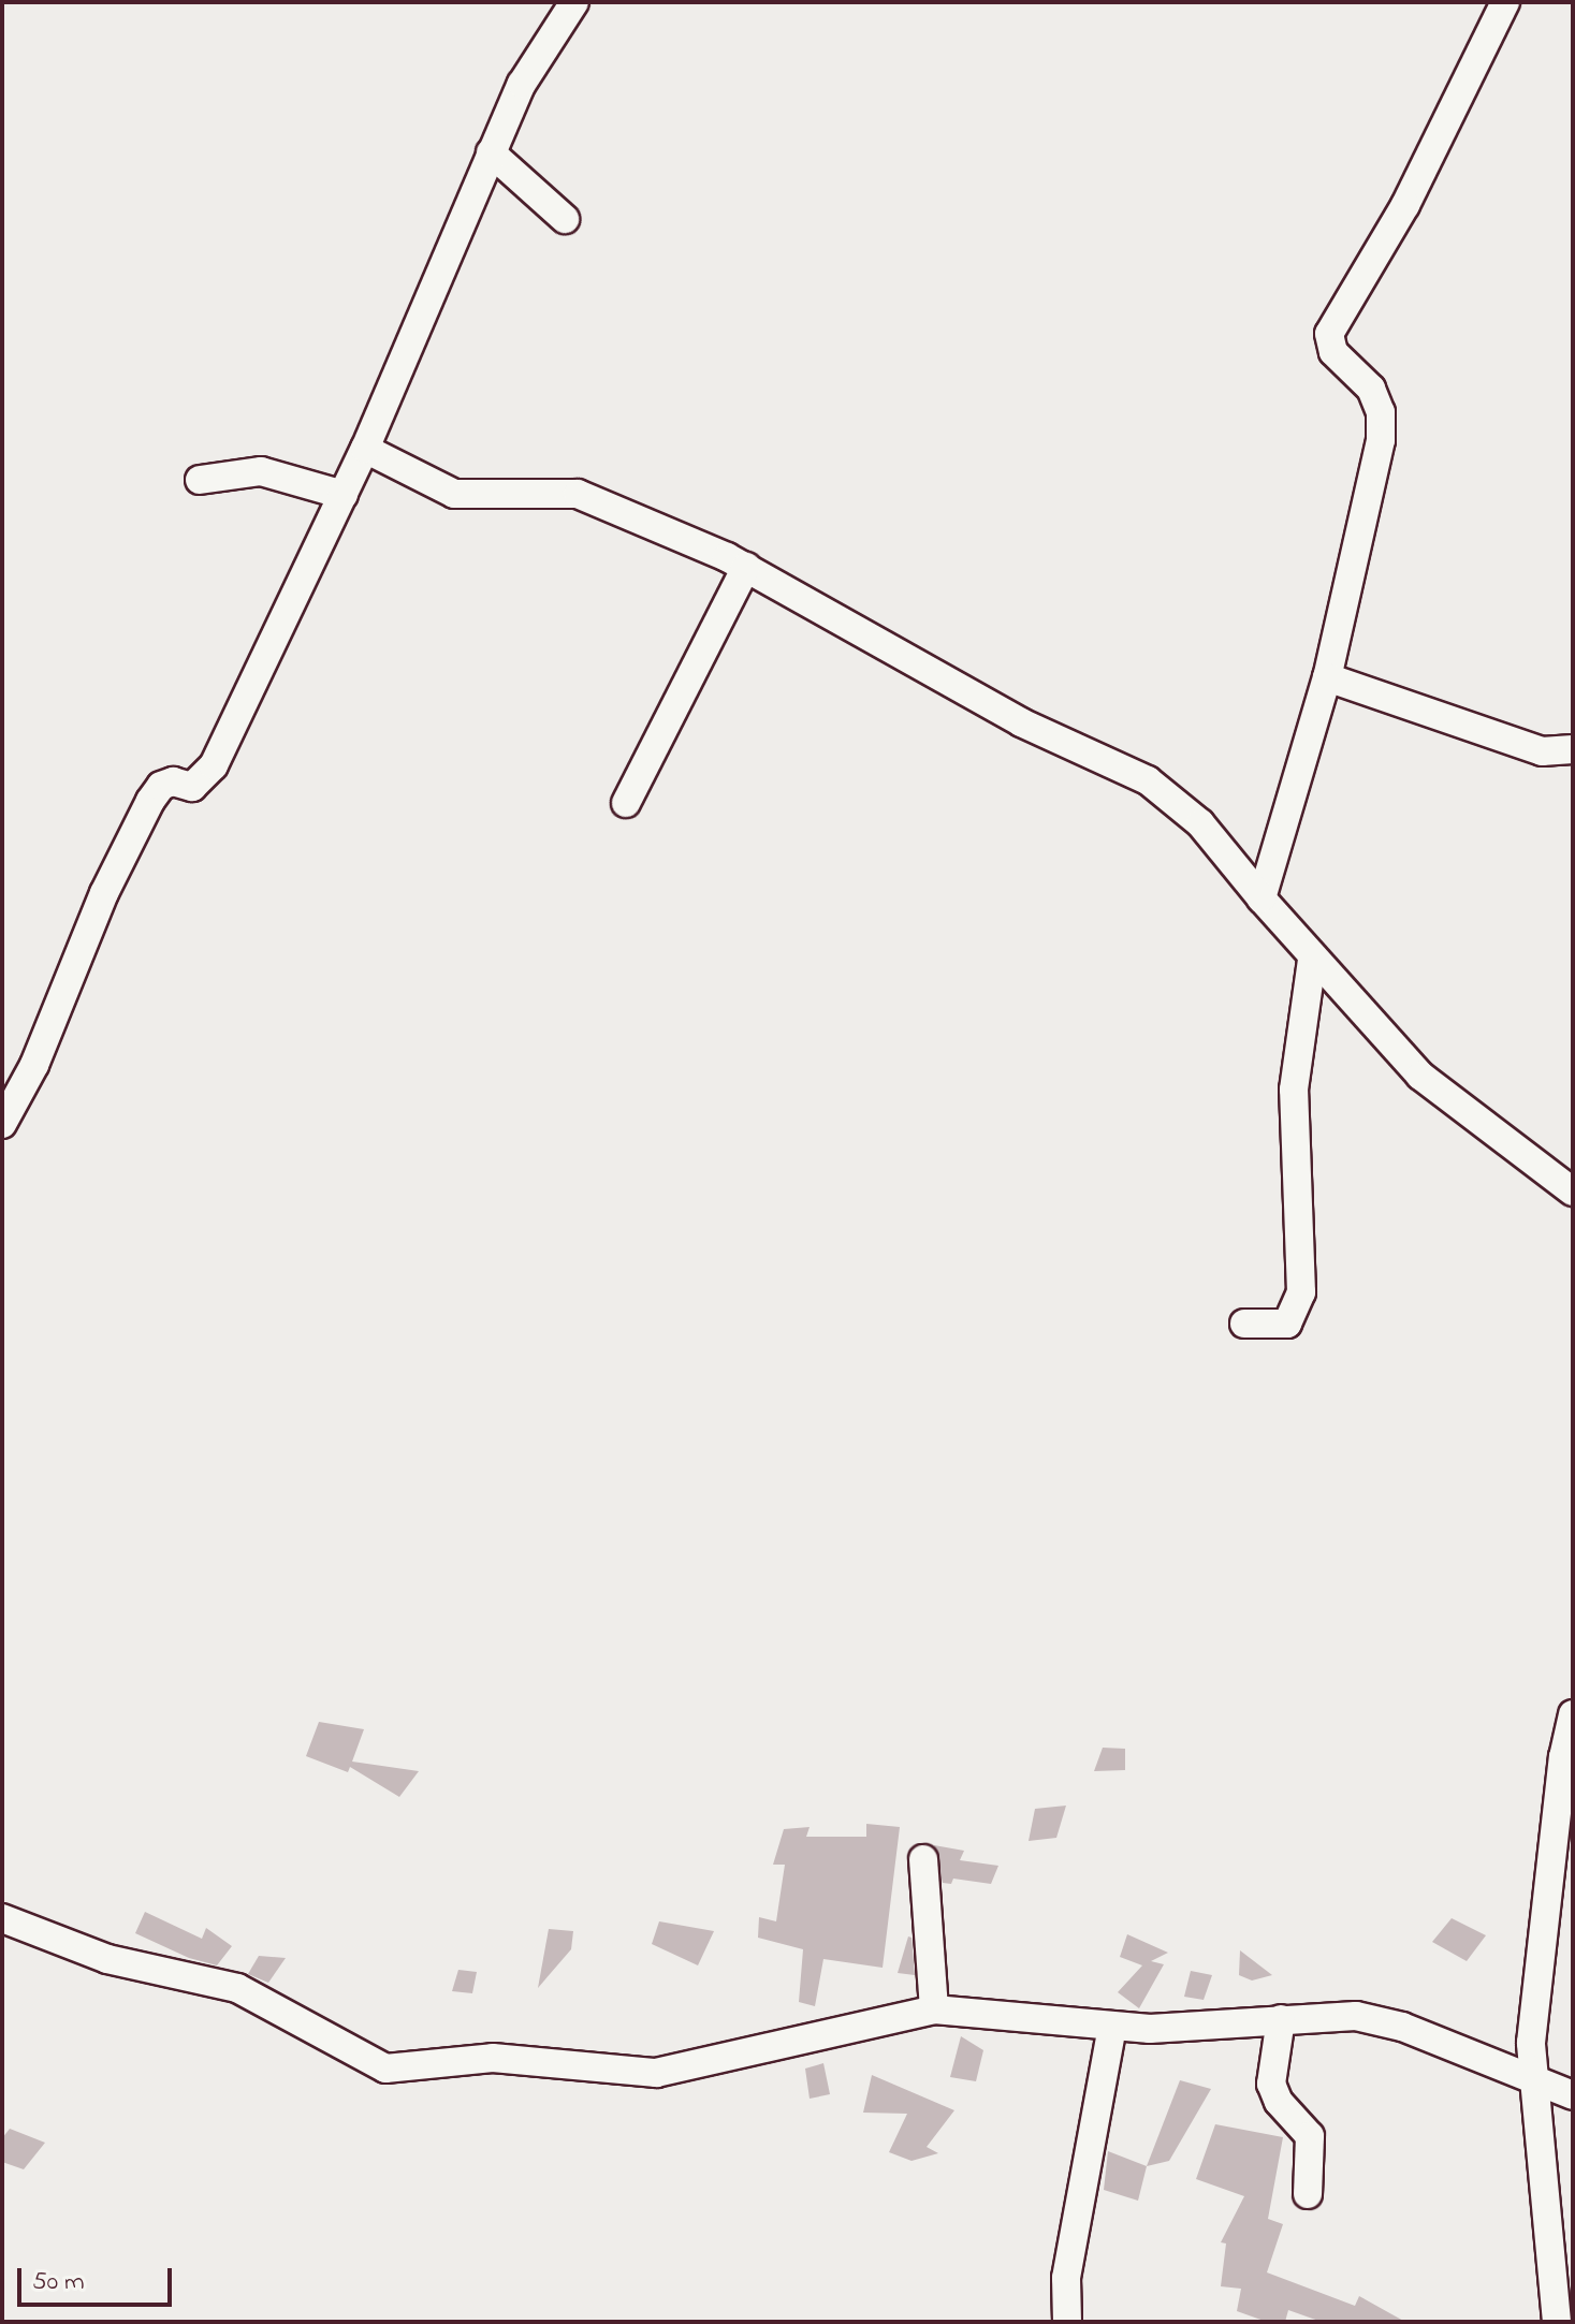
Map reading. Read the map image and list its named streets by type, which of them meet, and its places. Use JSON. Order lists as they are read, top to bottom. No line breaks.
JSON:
{"scale_bar":"50 m"}
